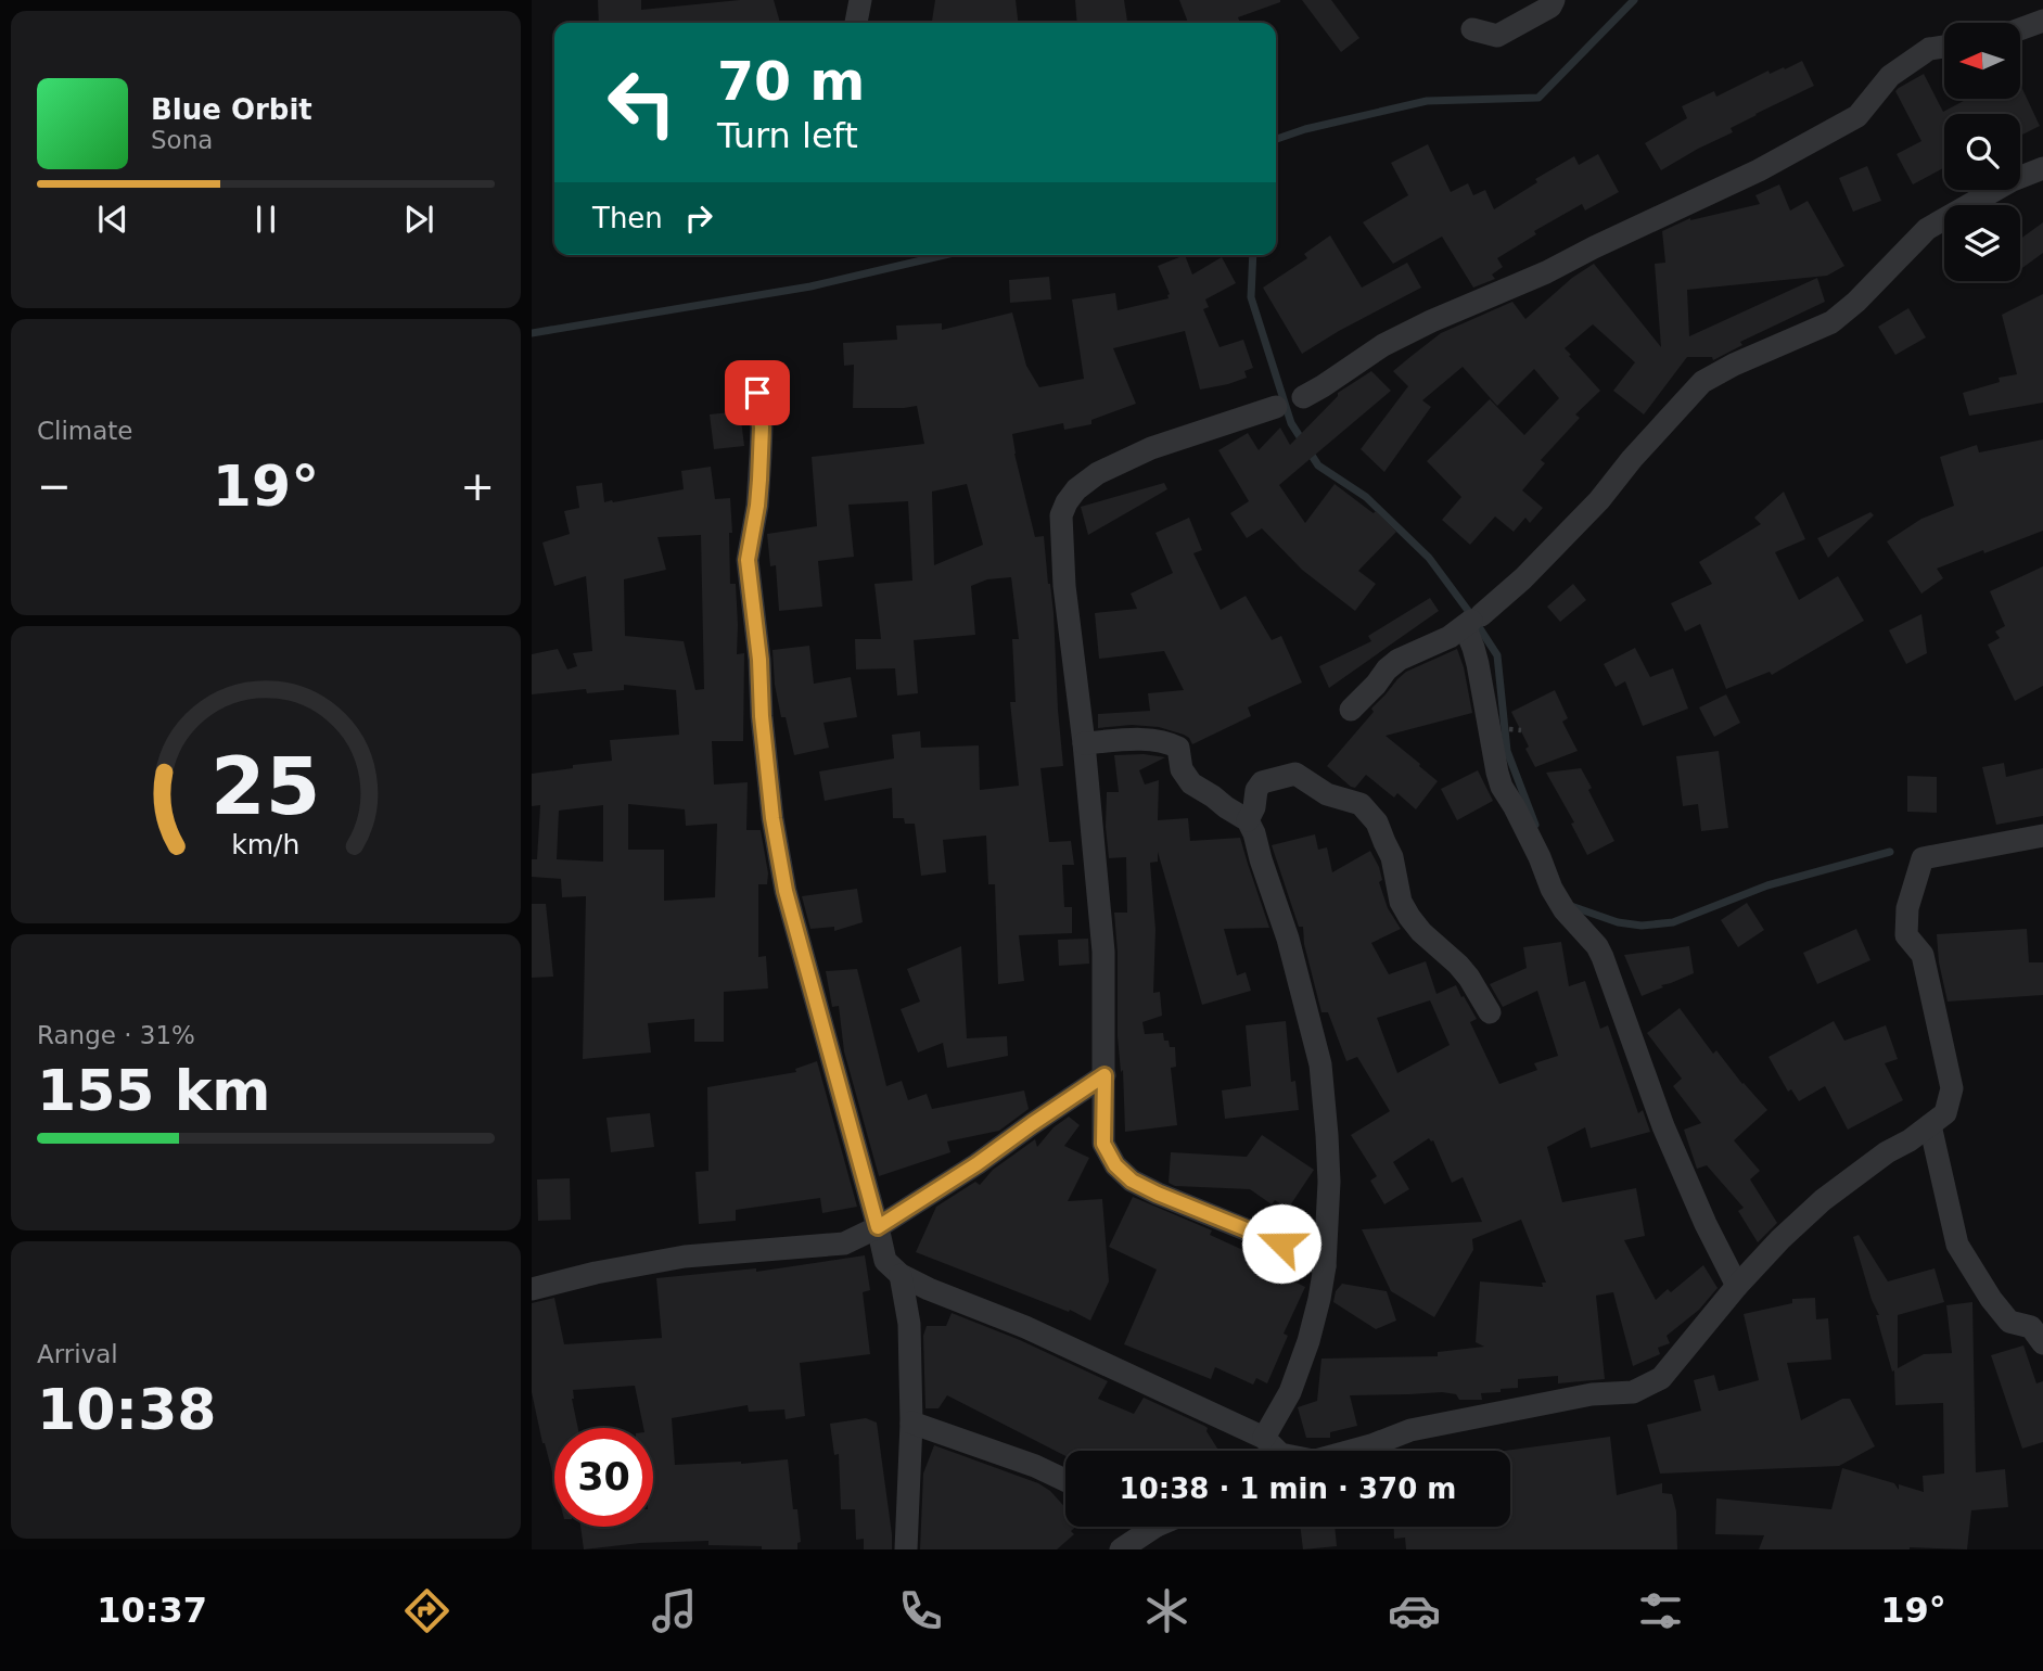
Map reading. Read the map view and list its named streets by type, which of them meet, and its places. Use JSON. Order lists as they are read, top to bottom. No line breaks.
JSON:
{"north":"left","page":{"turn":["70 m","Turn left"],"song":["Blue Orbit","Sona"],"then":"Then","tile":["Climate",["Range · 31%","155 km"],["Arrival","10:38"]],"heat":["−","19°","+"],"limit":"30","trip":"10:38 · 1 min · 370 m","tabs":["10:37","19°"],"gauge":["25","km/h"]}}
